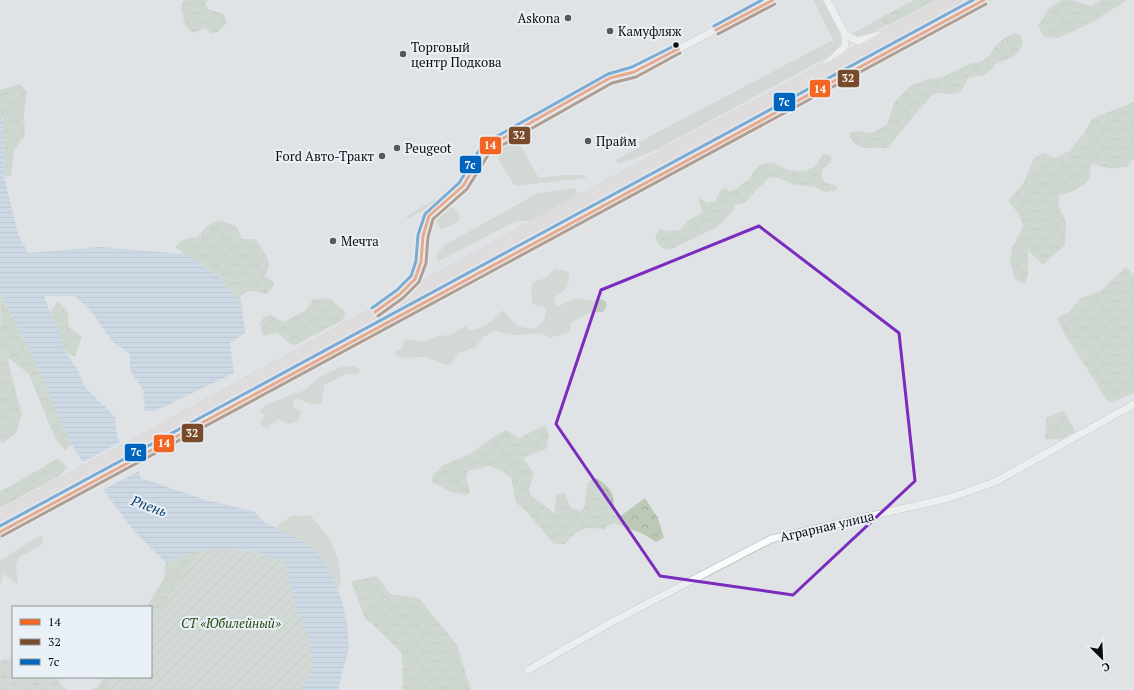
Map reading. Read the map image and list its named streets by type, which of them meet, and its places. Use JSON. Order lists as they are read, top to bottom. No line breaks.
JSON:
{"streets":{"street":["Аграрная улица"]},"water":["Рпень"],"parks":["СТ «Юбилейный»"],"places":["Askona","Камуфляж","Торговый центр Подкова","Прайм","Peugeot","Ford Авто-Тракт","Мечта"],"lines":["transit line 14","transit line 7с","transit line 32"],"legend":["14","32","7с"],"north":"bottom right"}
